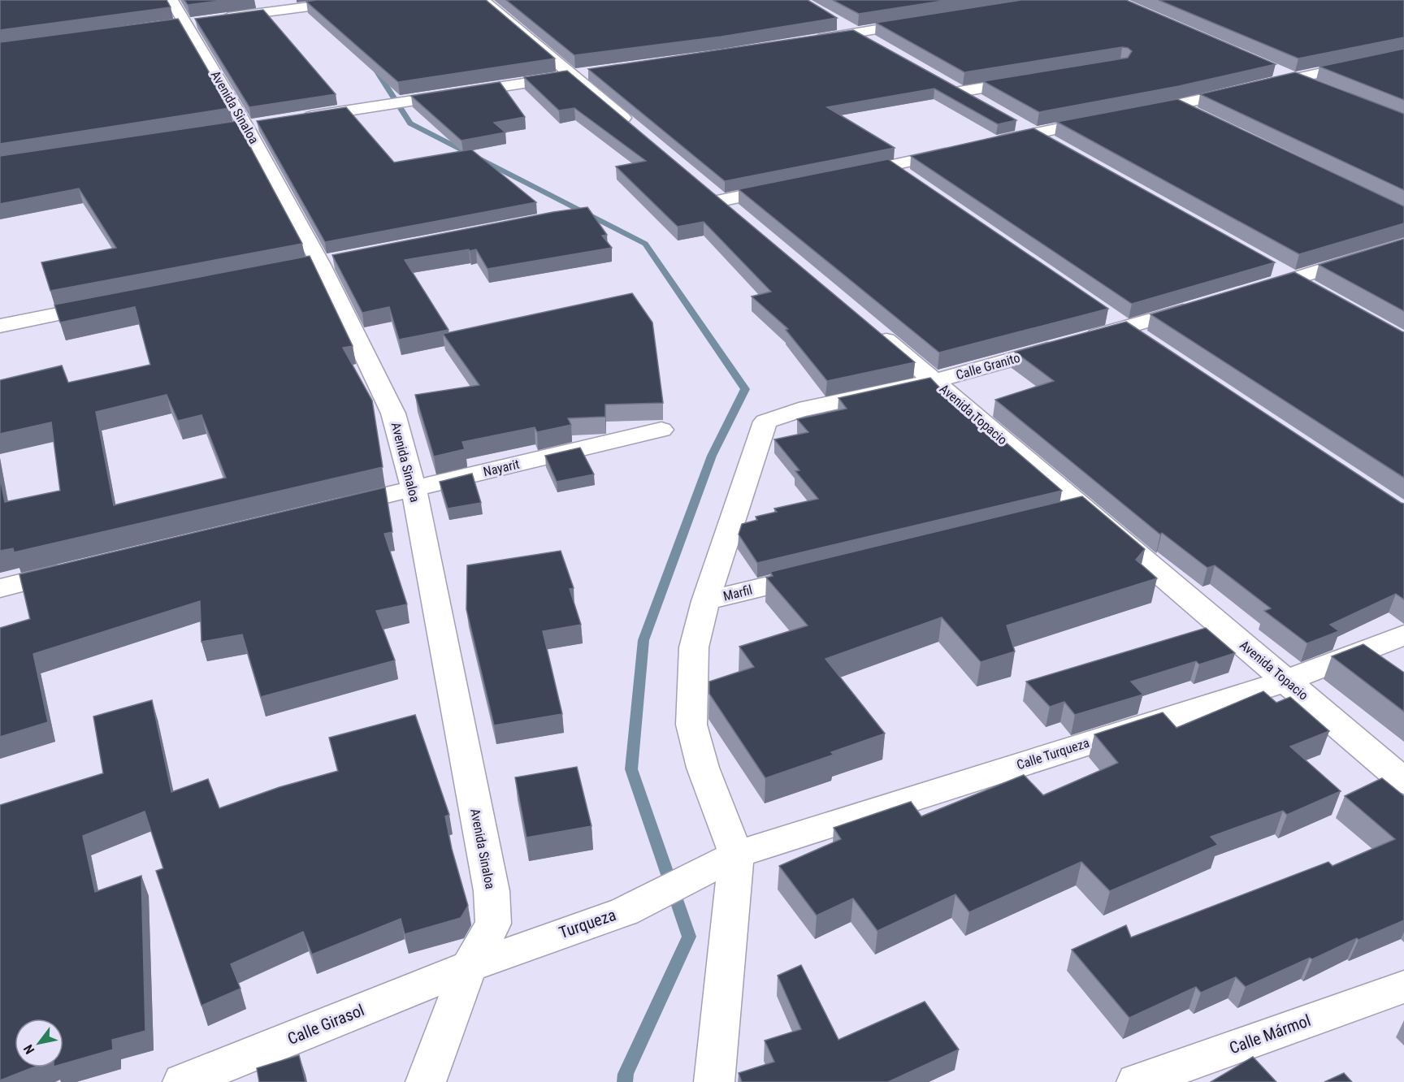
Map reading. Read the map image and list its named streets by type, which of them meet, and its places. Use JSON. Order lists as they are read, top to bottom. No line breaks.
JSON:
{"streets":{"street":["Avenida Sinaloa","Calle Granito","Avenida Topacio","Nayarit","Marfil","Calle Turqueza","Turqueza","Calle Girasol","Calle Mármol"]},"crossings":[["Avenida Sinaloa","Nayarit"],["Avenida Sinaloa","Turqueza"],["Avenida Sinaloa","Calle Girasol"],["Calle Granito","Avenida Topacio"],["Calle Granito","Marfil"],["Avenida Topacio","Calle Turqueza"],["Calle Turqueza","Turqueza"],["Turqueza","Calle Girasol"]],"north":"bottom left"}
